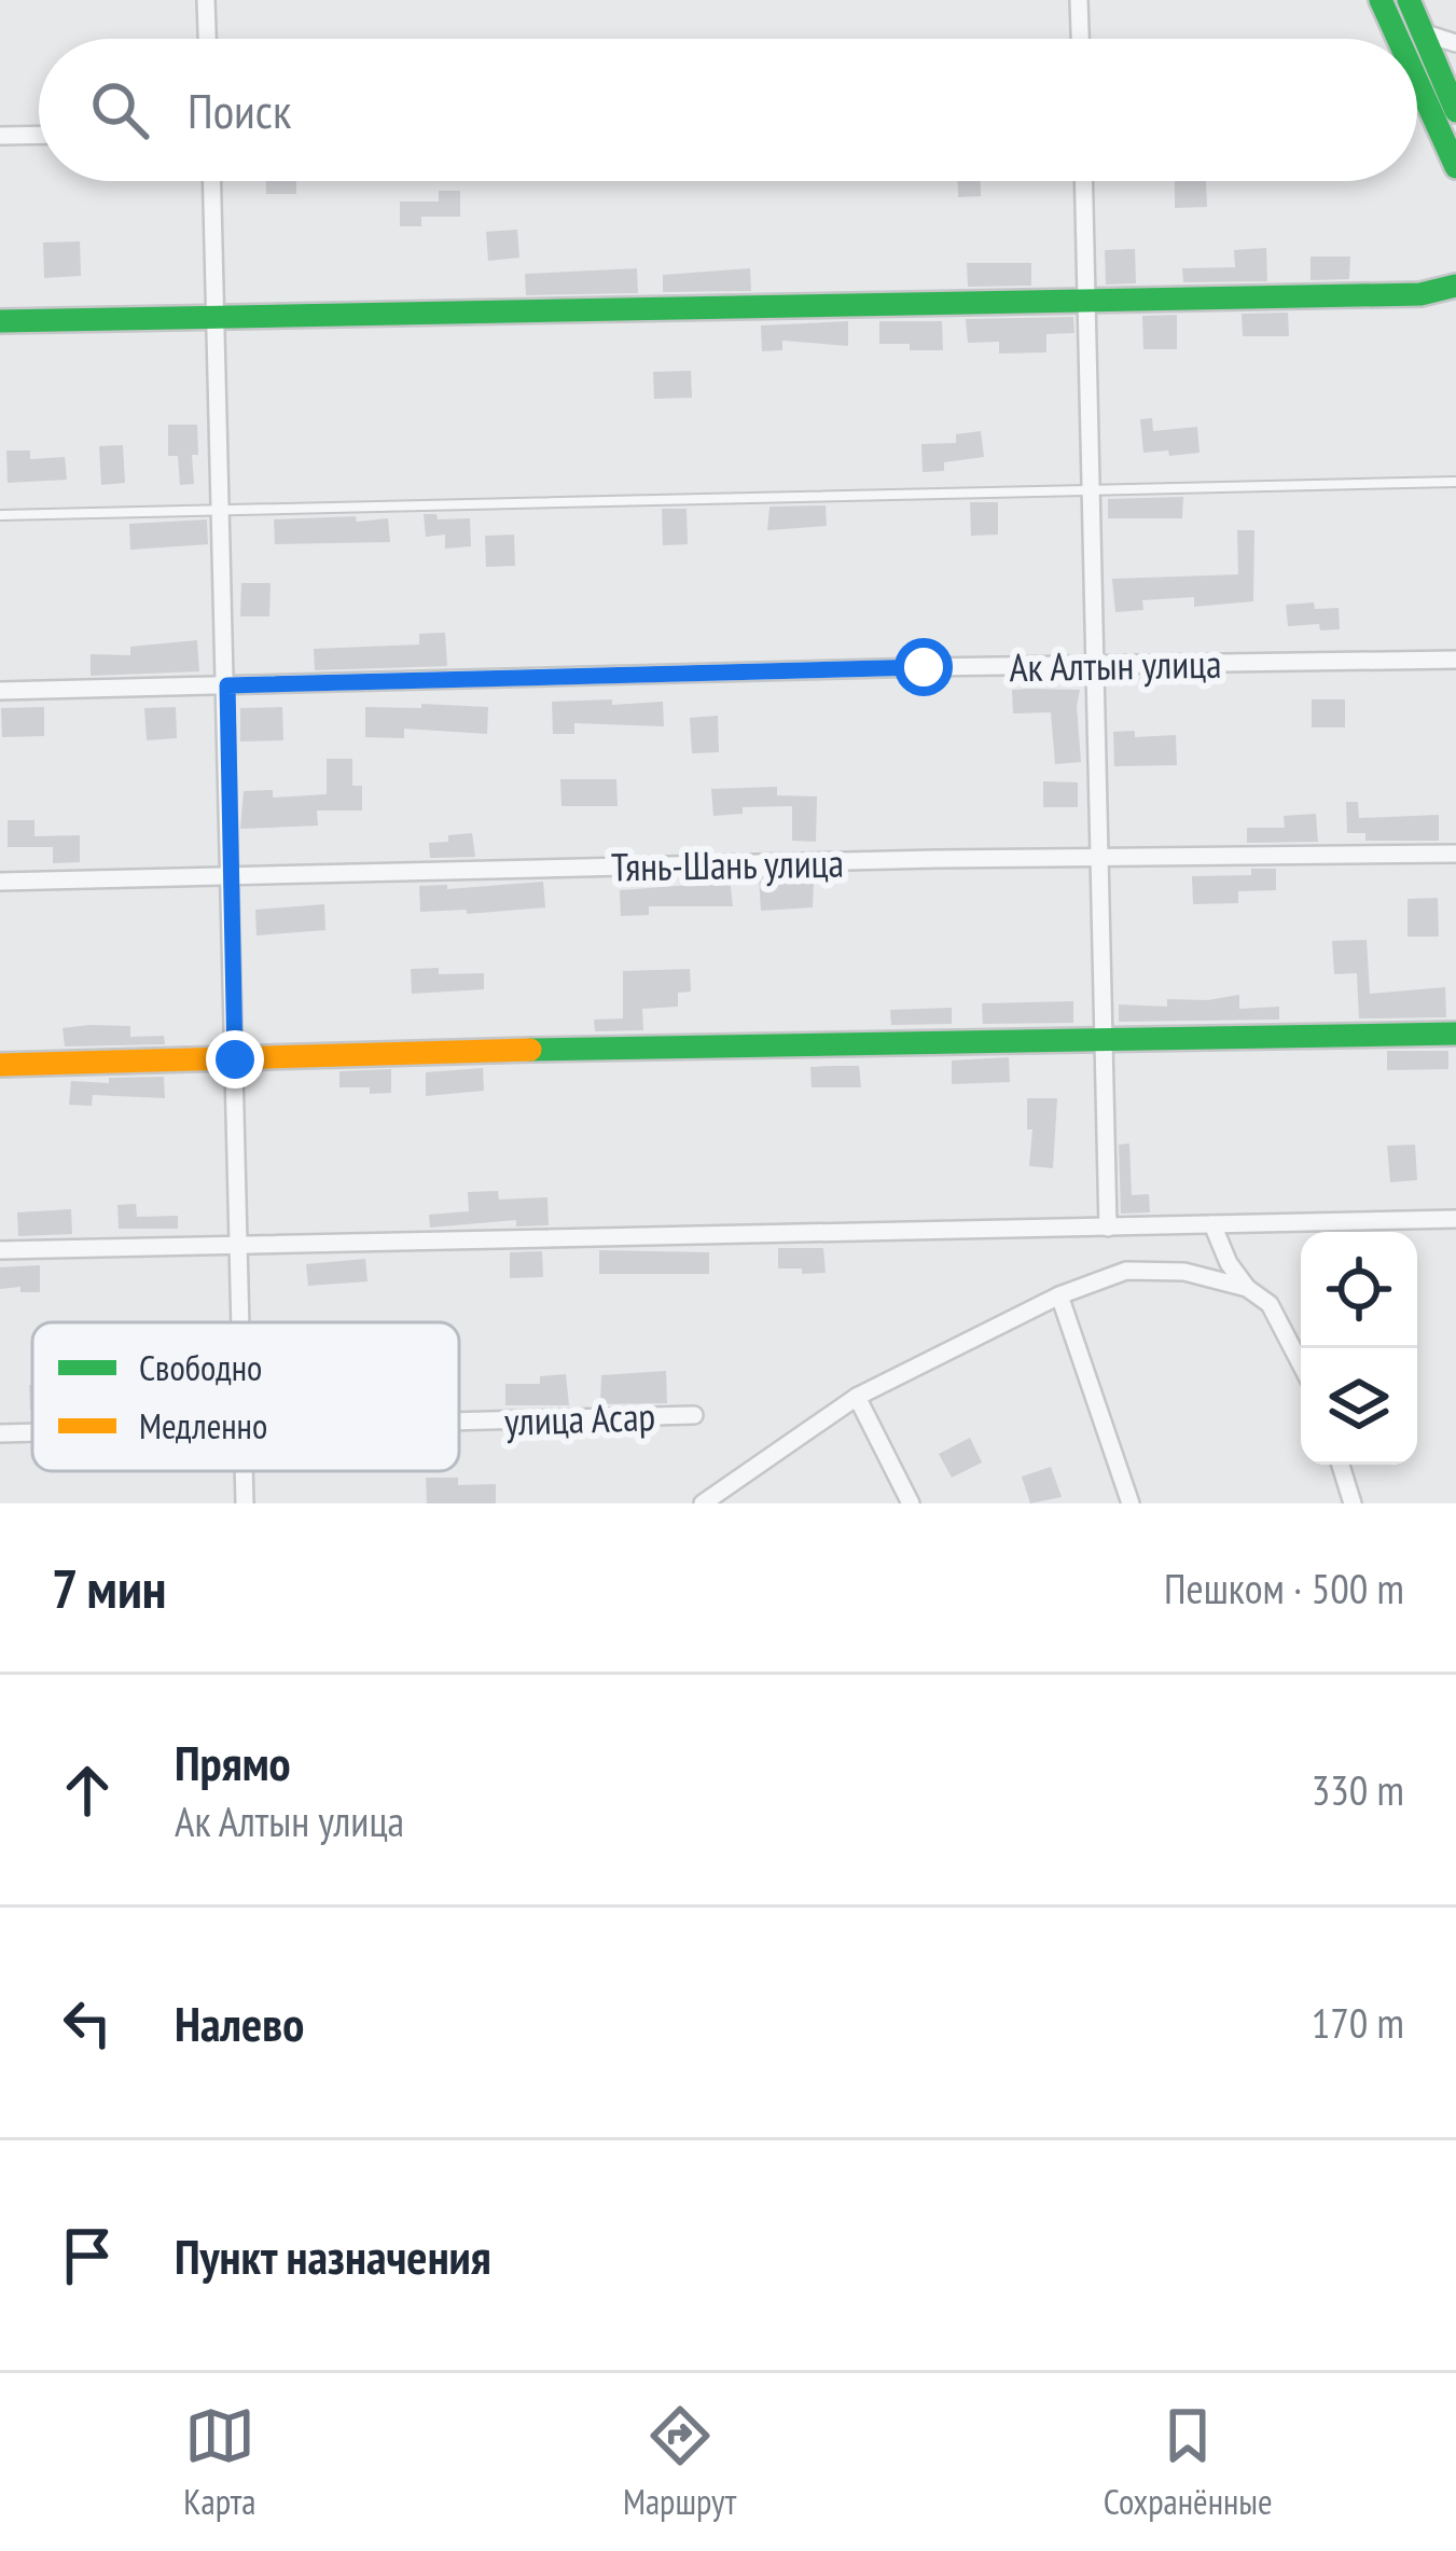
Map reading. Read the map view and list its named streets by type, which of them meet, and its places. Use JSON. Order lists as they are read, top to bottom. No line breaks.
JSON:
{"streets":{"street":["Ак Алтын улица","Тянь-Шань улица","улица Асар"]},"legend":["Свободно","Медленно"],"page":{"search":"Поиск","heading":["7 мин","Пешком · 500 m"],"list":[["Прямо","Ак Алтын улица","330 m"],["Налево","170 m"],"Пункт назначения"],"nav":["Карта","Маршрут","Сохранённые"]}}
